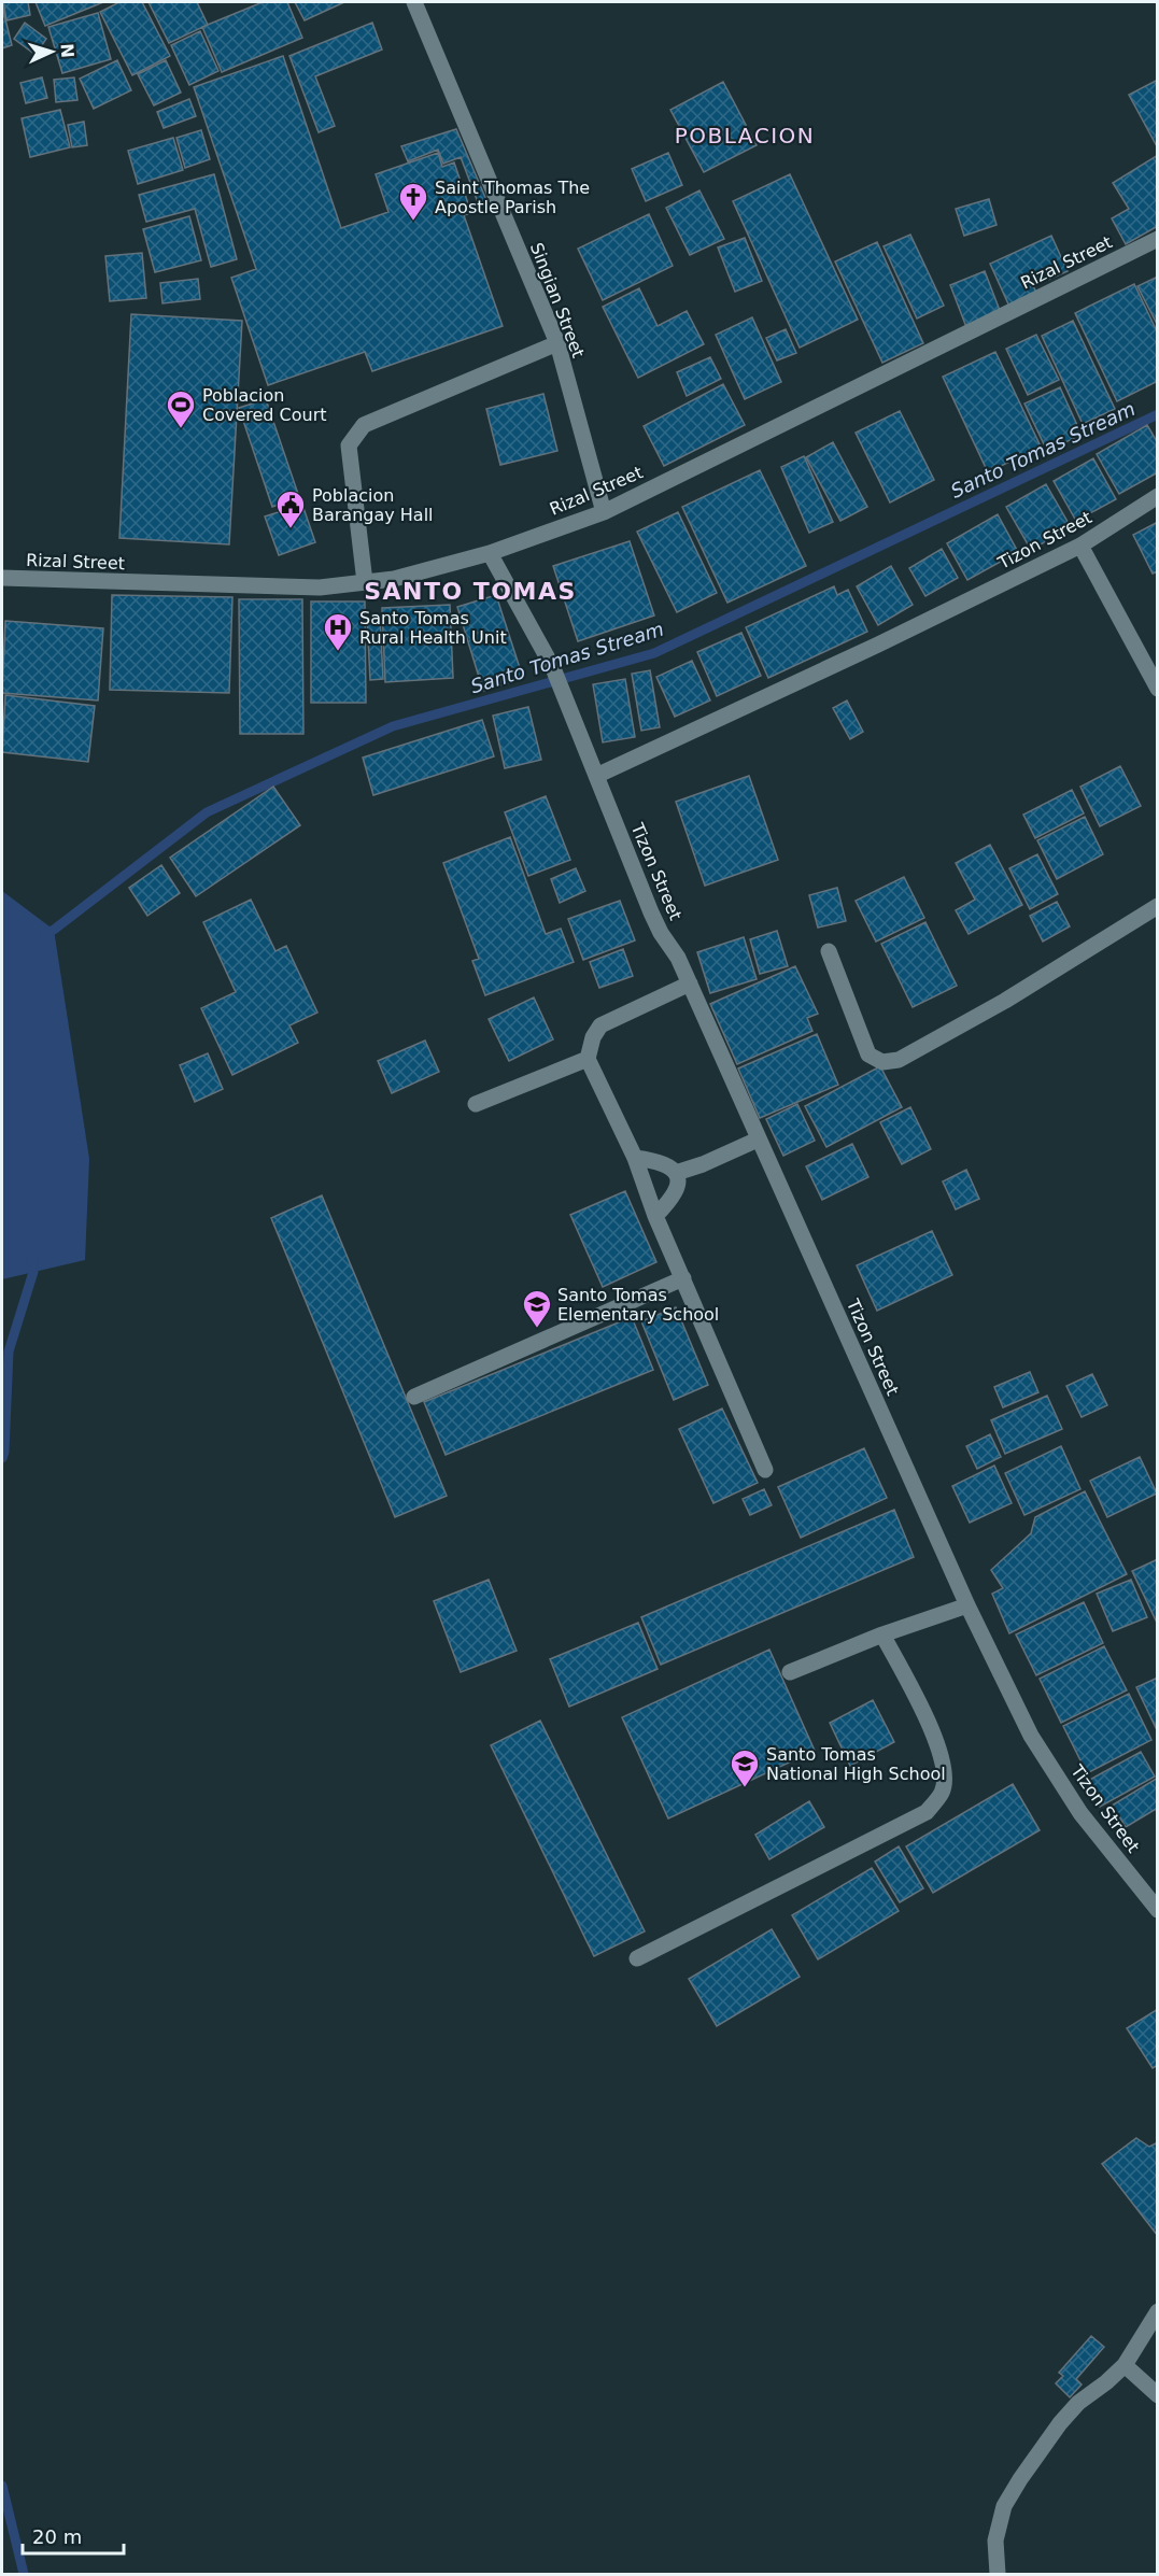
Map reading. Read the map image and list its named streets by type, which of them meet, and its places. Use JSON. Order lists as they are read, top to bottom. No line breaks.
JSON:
{"streets":{"street":["Rizal Street","Singian Street","Tizon Street"]},"crossings":[["Rizal Street","Singian Street"],["Rizal Street","Tizon Street"]],"districts":["POBLACION","SANTO TOMAS"],"water":["Santo Tomas Stream"],"places":{"church":["Saint Thomas The Apostle Parish"],"sports":["Poblacion Covered Court"],"public building":["Poblacion Barangay Hall"],"hospital":["Santo Tomas Rural Health Unit"],"school or university":["Santo Tomas Elementary School","Santo Tomas National High School"]},"scale_bar":"20 m","north":"right"}
